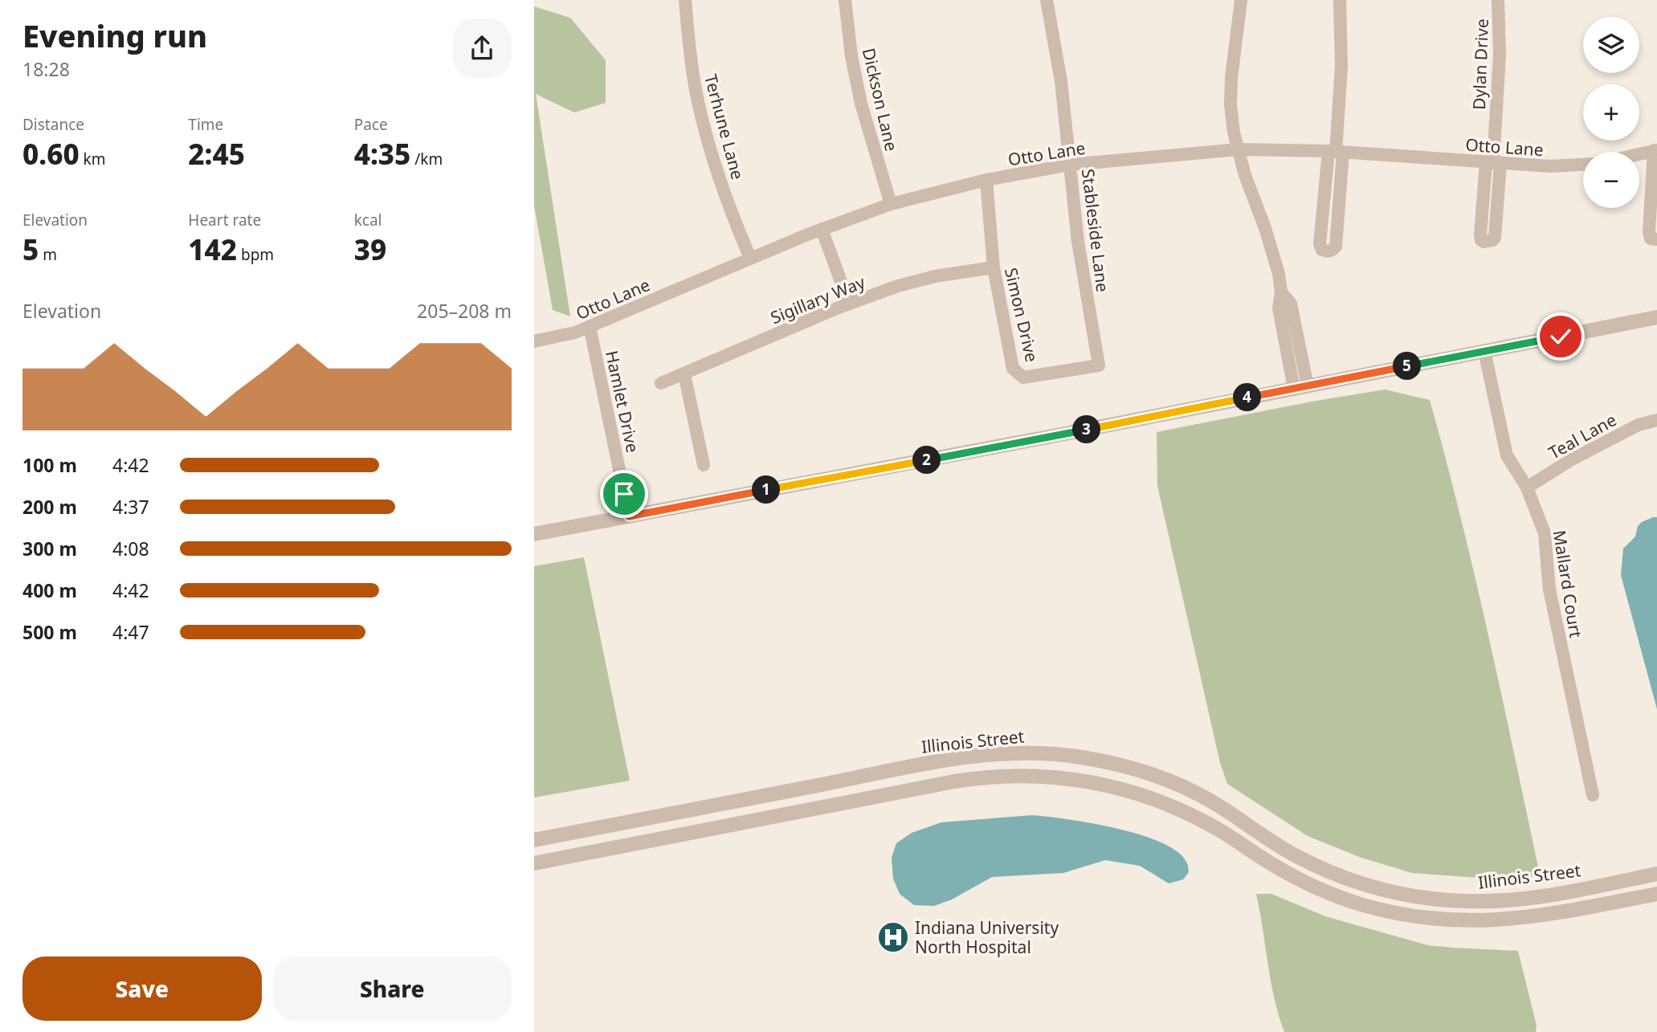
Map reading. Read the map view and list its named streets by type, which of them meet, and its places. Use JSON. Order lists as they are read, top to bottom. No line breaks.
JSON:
{"streets":{"street":["Dylan Drive","Dickson Lane","Terhune Lane","Otto Lane","Stableside Lane","Sigillary Way","Simon Drive","Hamlet Drive","Teal Lane","Mallard Court","Illinois Street"]},"crossings":[["Dylan Drive","Otto Lane"],["Dickson Lane","Otto Lane"],["Terhune Lane","Otto Lane"],["Otto Lane","Stableside Lane"],["Otto Lane","Simon Drive"],["Otto Lane","Hamlet Drive"],["Stableside Lane","Simon Drive"],["Sigillary Way","Simon Drive"],["Teal Lane","Mallard Court"]],"places":{"hospital":["Indiana University North Hospital"]},"page":{"heading":["Evening run","18:28"],"map_buttons":["+","−"],"stats":[["Distance","0.60 km"],["Time","2:45"],["Pace","4:35 /km"],["Elevation","5 m"],["Heart rate","142 bpm"],["kcal","39"]],"chart":["Elevation","205–208 m"],"pins":["5","4","3","2","1"],"list":[{"name":"100 m","note":"4:42"},{"name":"200 m","note":"4:37"},{"name":"300 m","note":"4:08"},{"name":"400 m","note":"4:42"},{"name":"500 m","note":"4:47"}],"buttons":["Save","Share"]}}
